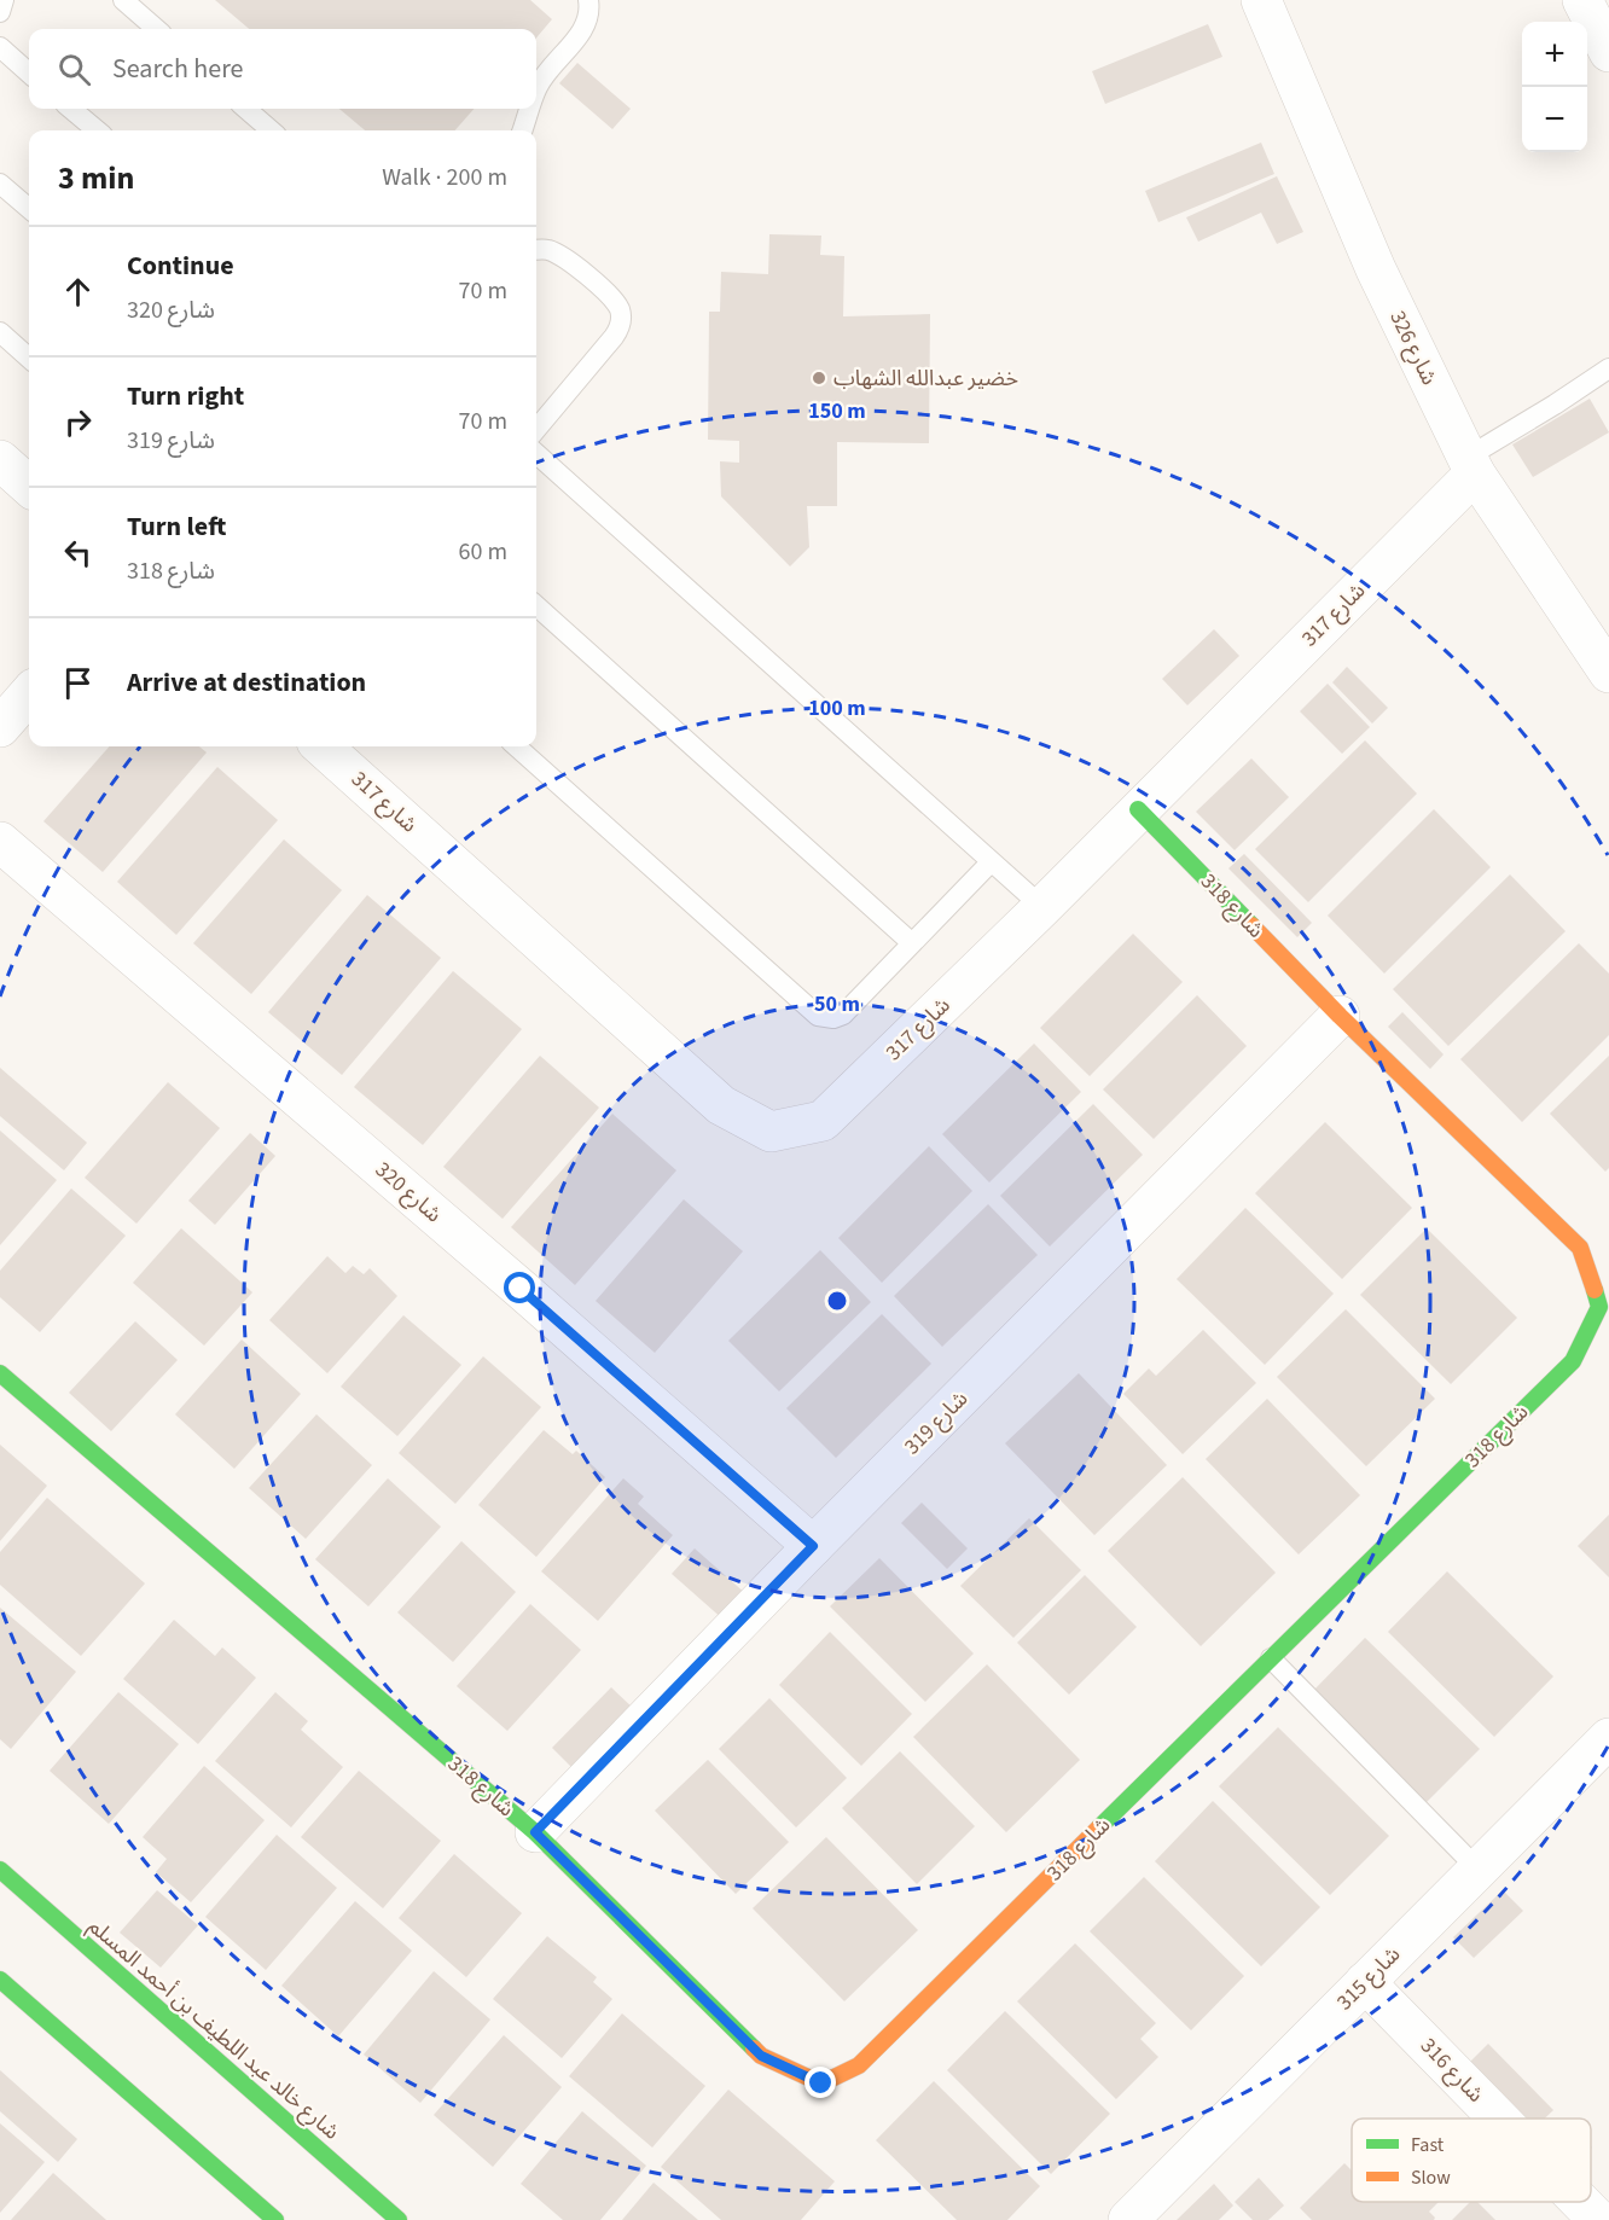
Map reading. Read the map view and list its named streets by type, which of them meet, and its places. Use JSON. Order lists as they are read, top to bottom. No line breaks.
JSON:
{"streets":{"street":["شارع 326","شارع 317","شارع 318","شارع 320","شارع 319","شارع 315","شارع خالد عبد اللطيف بن أحمد المسلم","شارع 316"]},"crossings":[["شارع 326","شارع 317"],["شارع 317","شارع 318"],["شارع 318","شارع 319"],["شارع 320","شارع 319"],["شارع 315","شارع 316"]],"places":["خضير عبدالله الشهاب"],"legend":["Fast","Slow"],"page":{"map_buttons":["+","−"],"search":"Search here","heading":["3 min","Walk · 200 m"],"list":[["Continue","شارع 320","70 m"],["Turn right","شارع 319","70 m"],["Turn left","شارع 318","60 m"],"Arrive at destination"]},"rings":["150 m","100 m","50 m"]}
